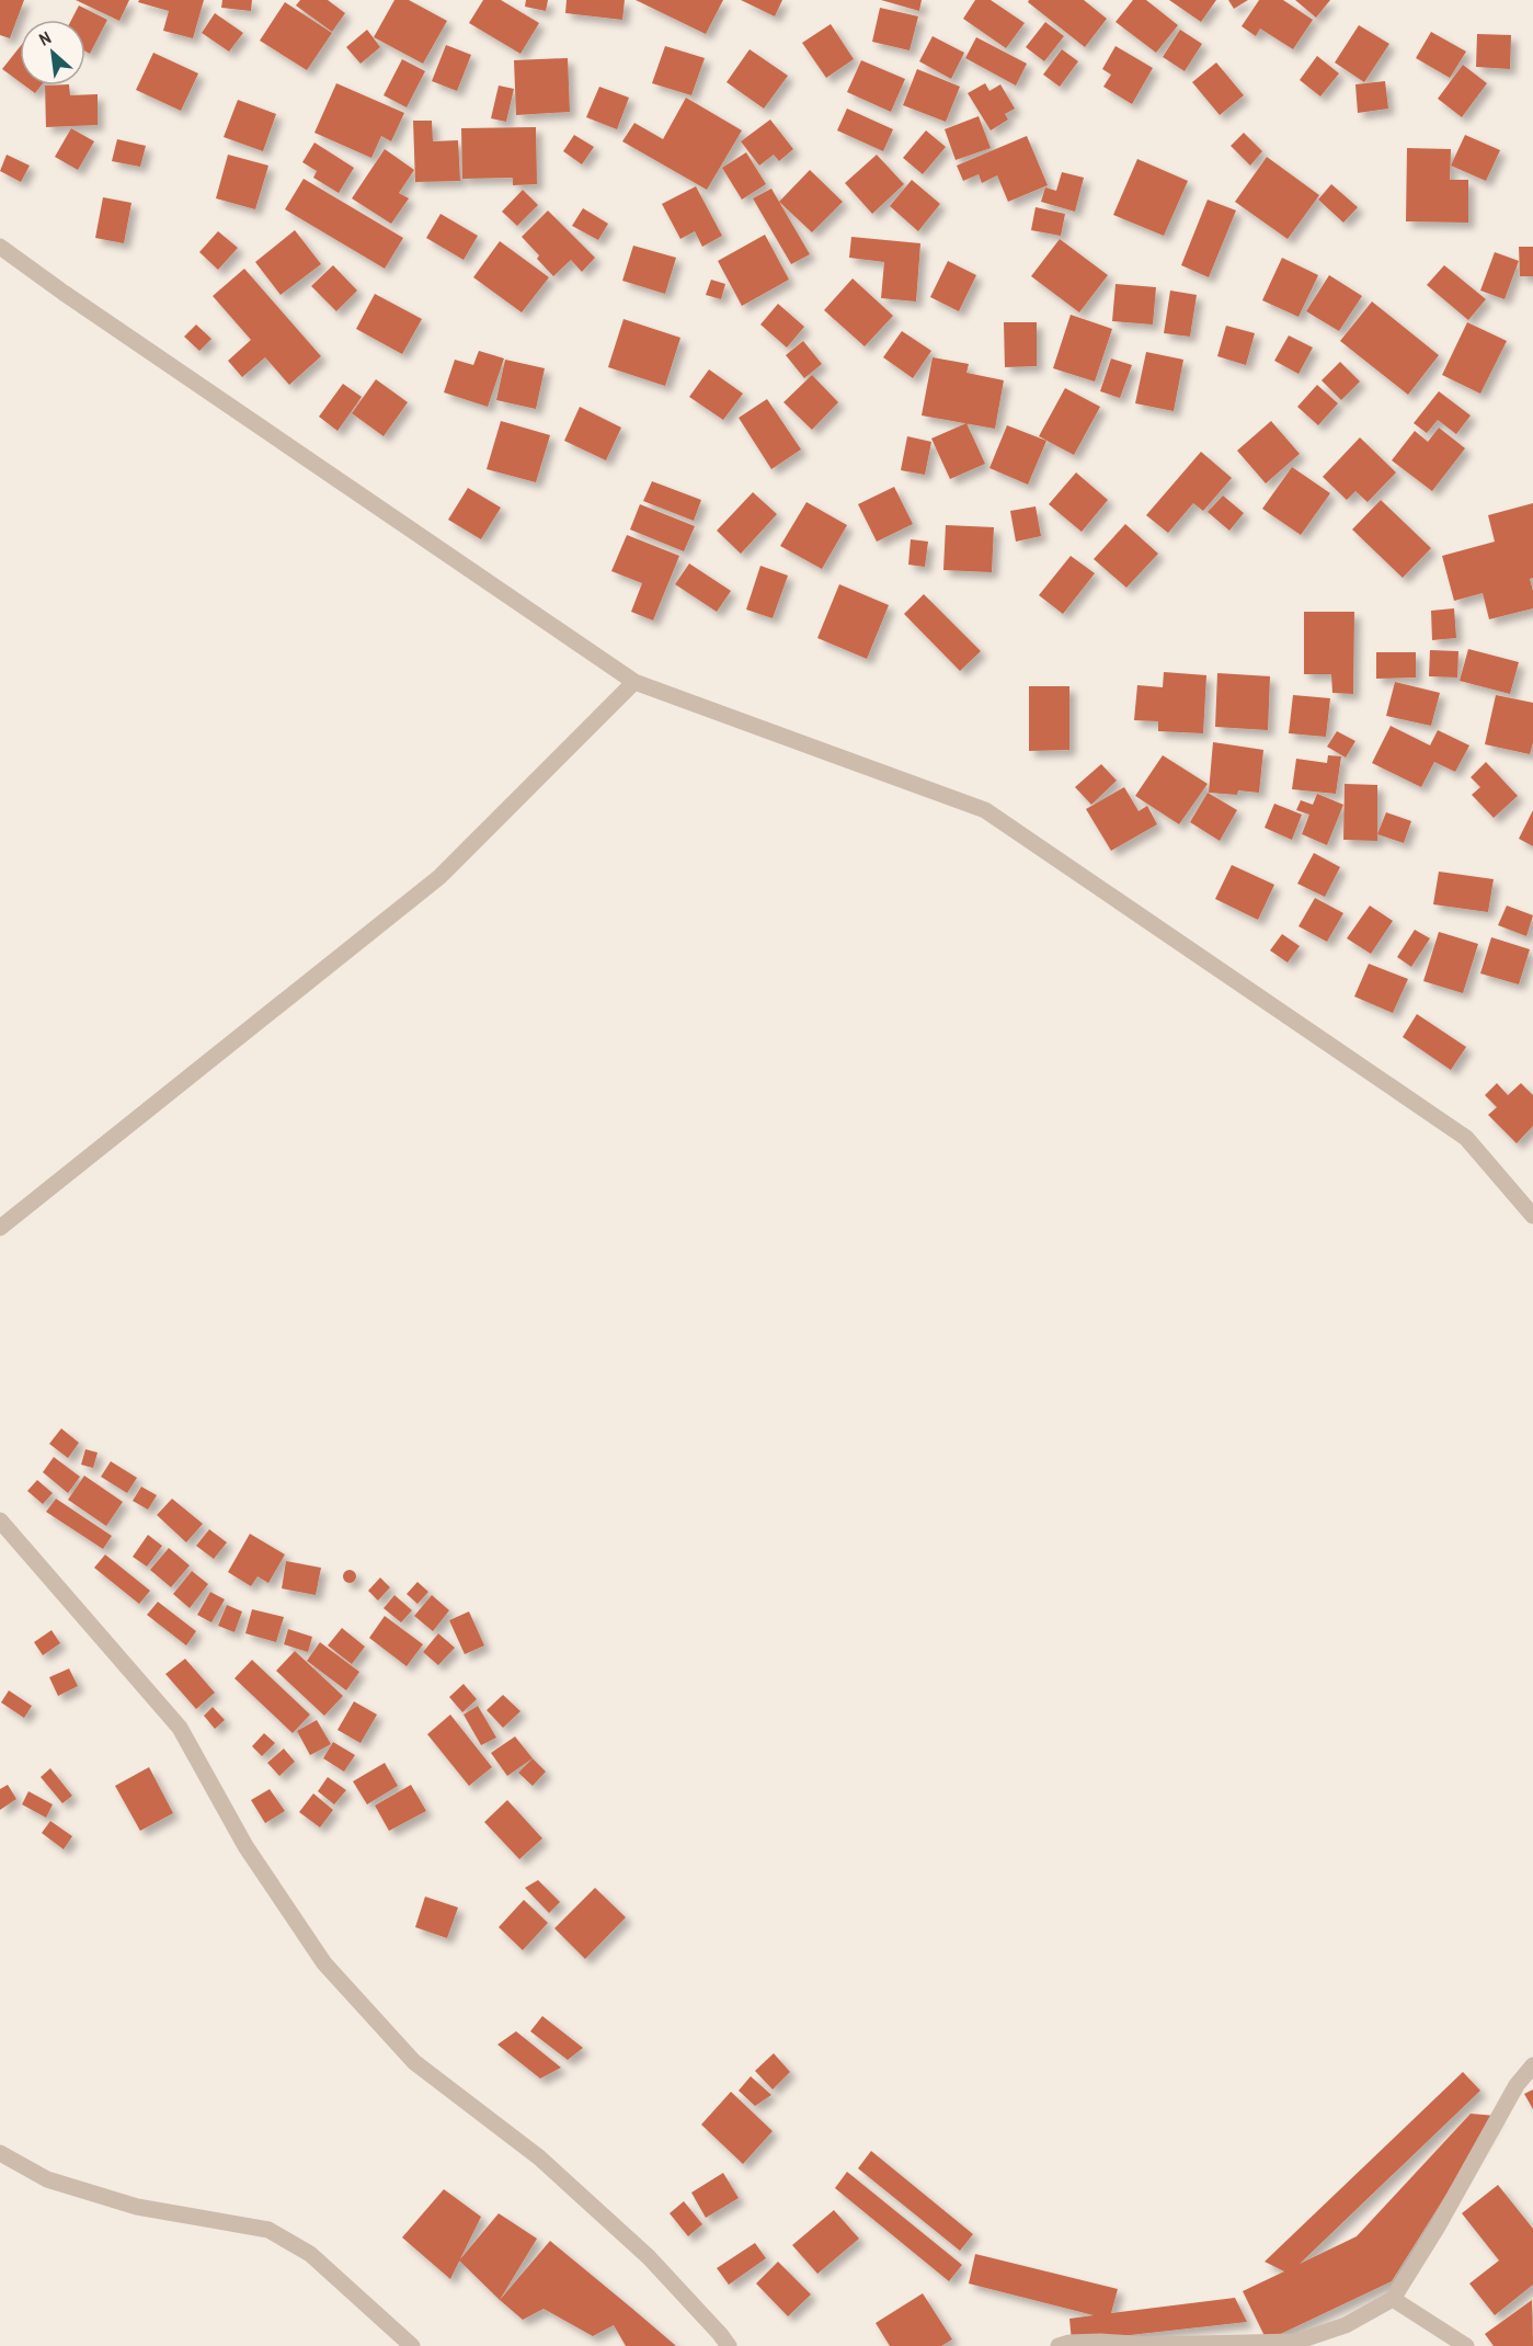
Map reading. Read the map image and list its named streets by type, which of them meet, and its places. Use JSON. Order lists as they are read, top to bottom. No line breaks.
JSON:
{"north":"top left"}
